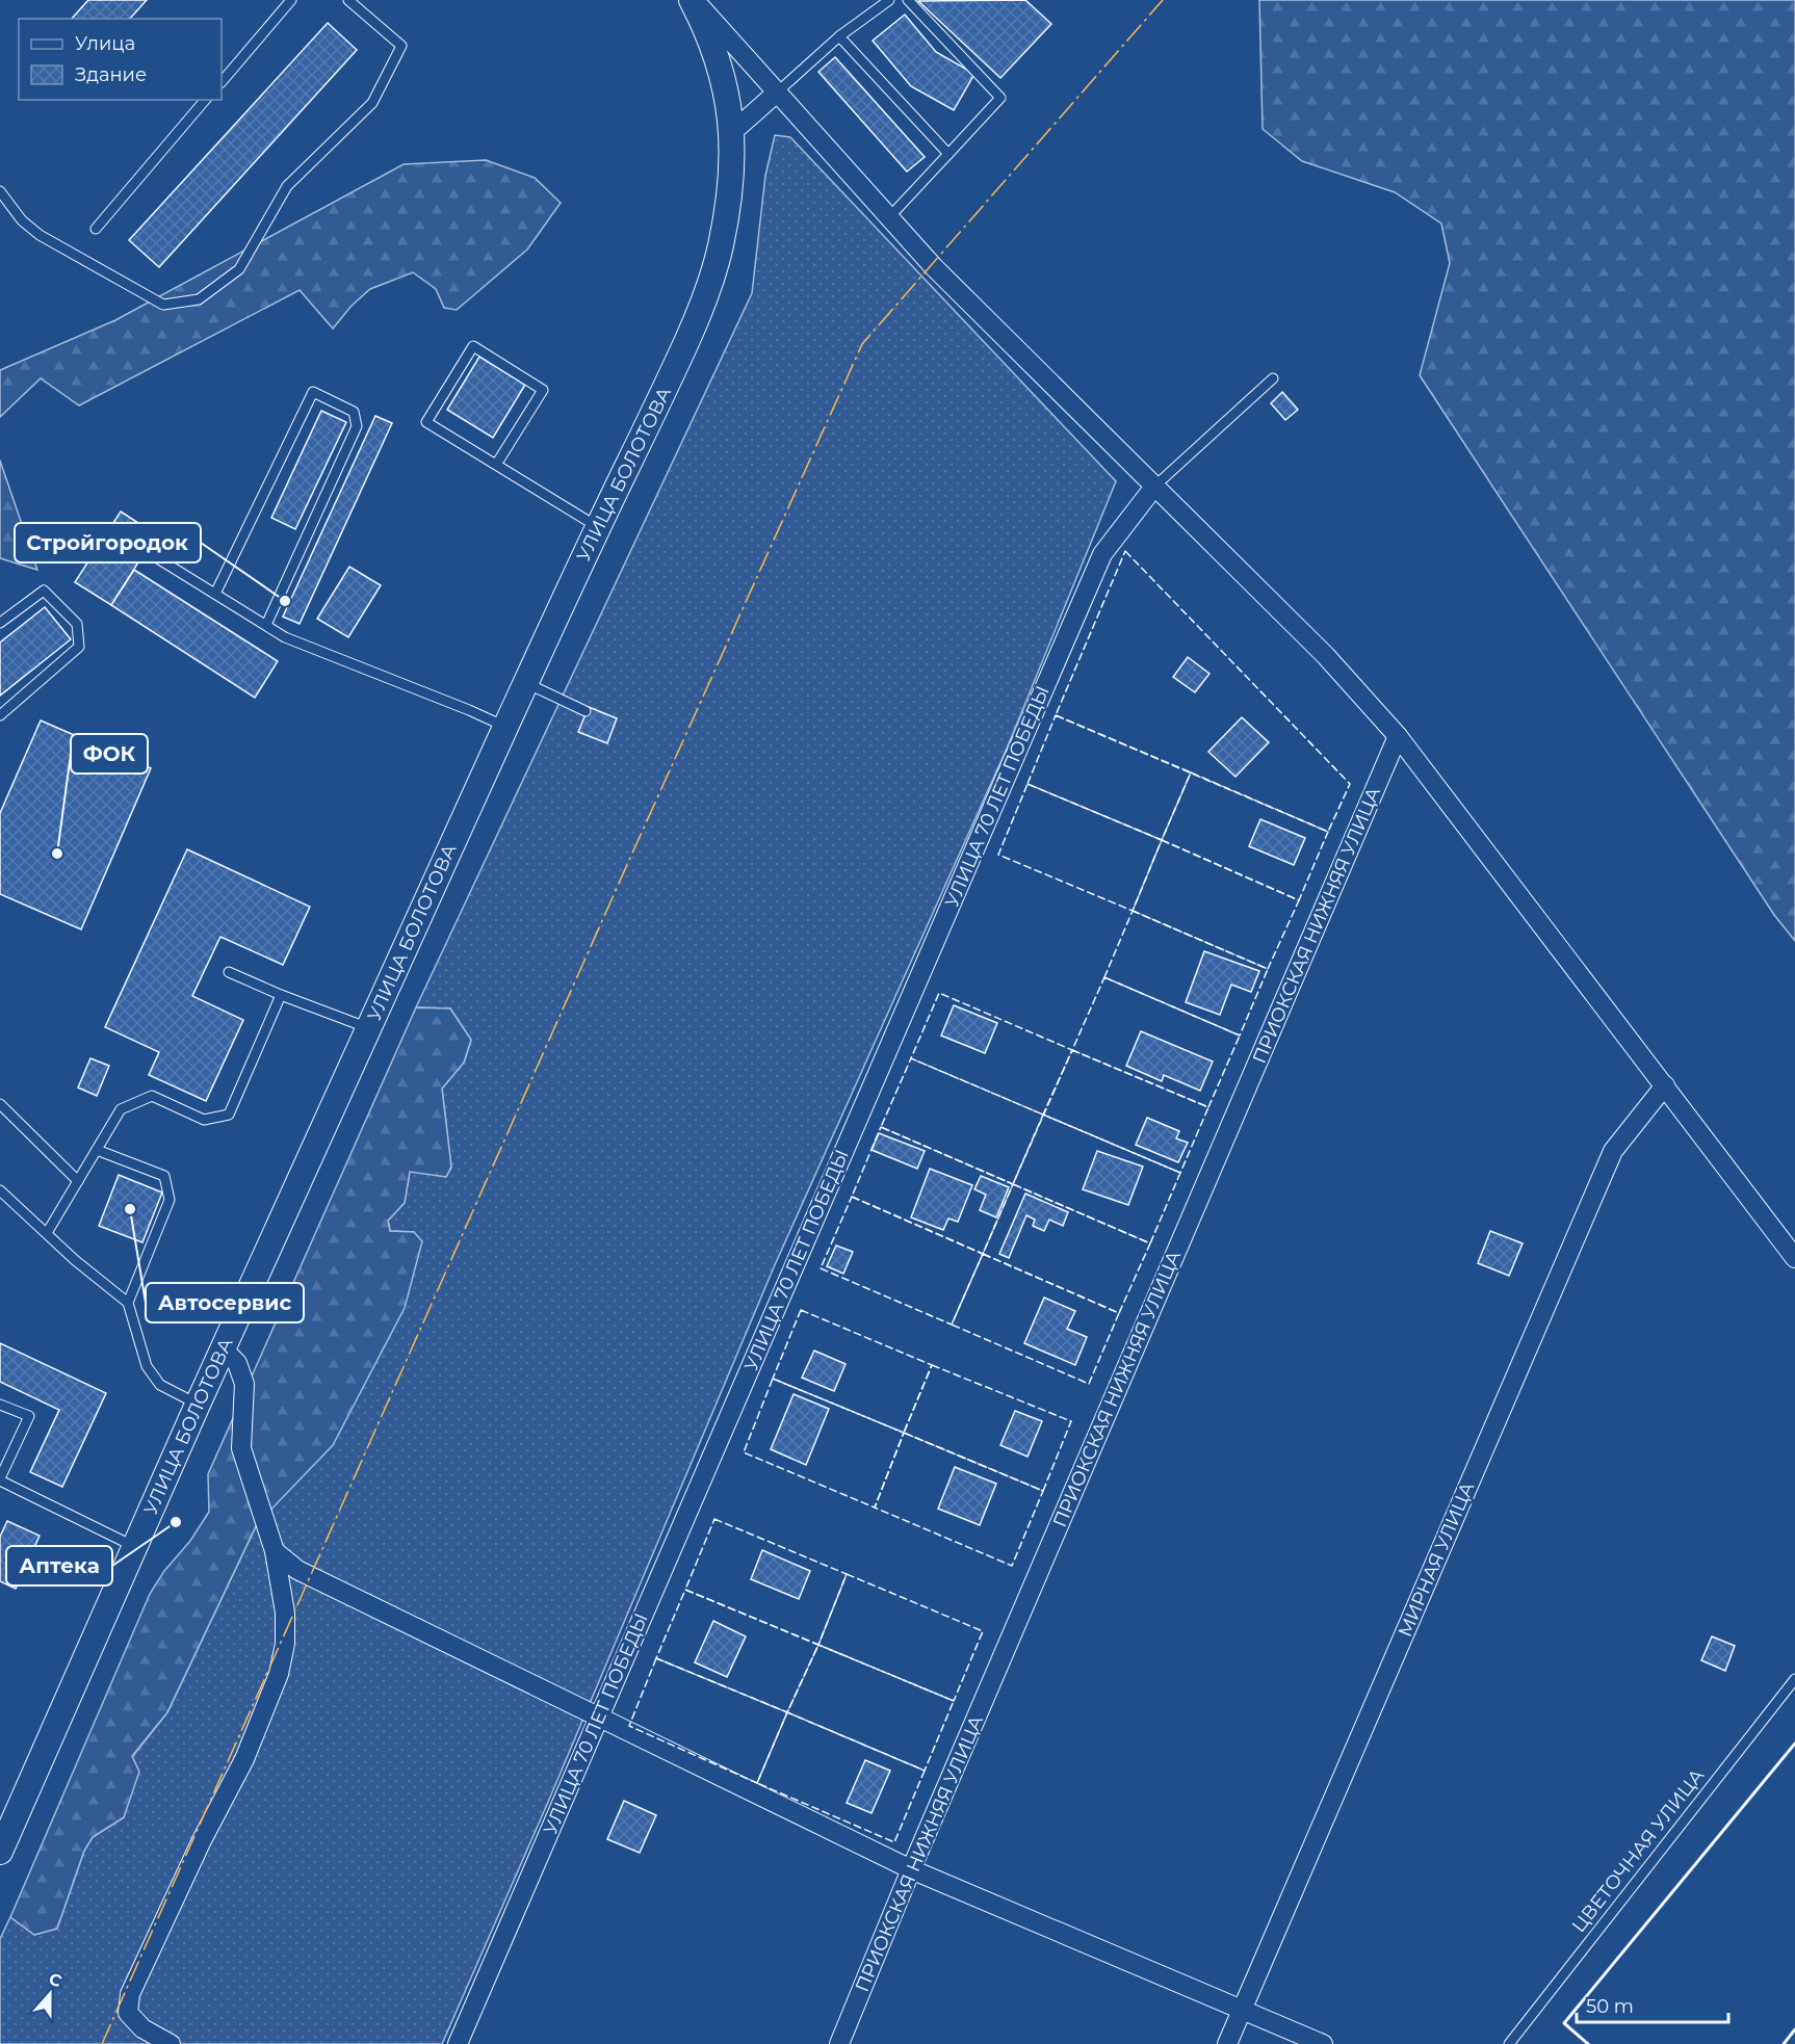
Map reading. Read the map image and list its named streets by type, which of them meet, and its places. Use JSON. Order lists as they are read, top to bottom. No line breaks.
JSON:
{"streets":{"main road":["УЛИЦА БОЛОТОВА"],"street":["УЛИЦА 70 ЛЕТ ПОБЕДЫ","ПРИОКСКАЯ НИЖНЯЯ УЛИЦА","МИРНАЯ УЛИЦА"],"lane":["ЦВЕТОЧНАЯ УЛИЦА"]},"places":["Стройгородок","ФОК","Автосервис","Аптека"],"legend":["Улица","Здание"],"scale_bar":"50 m","north":"top"}
